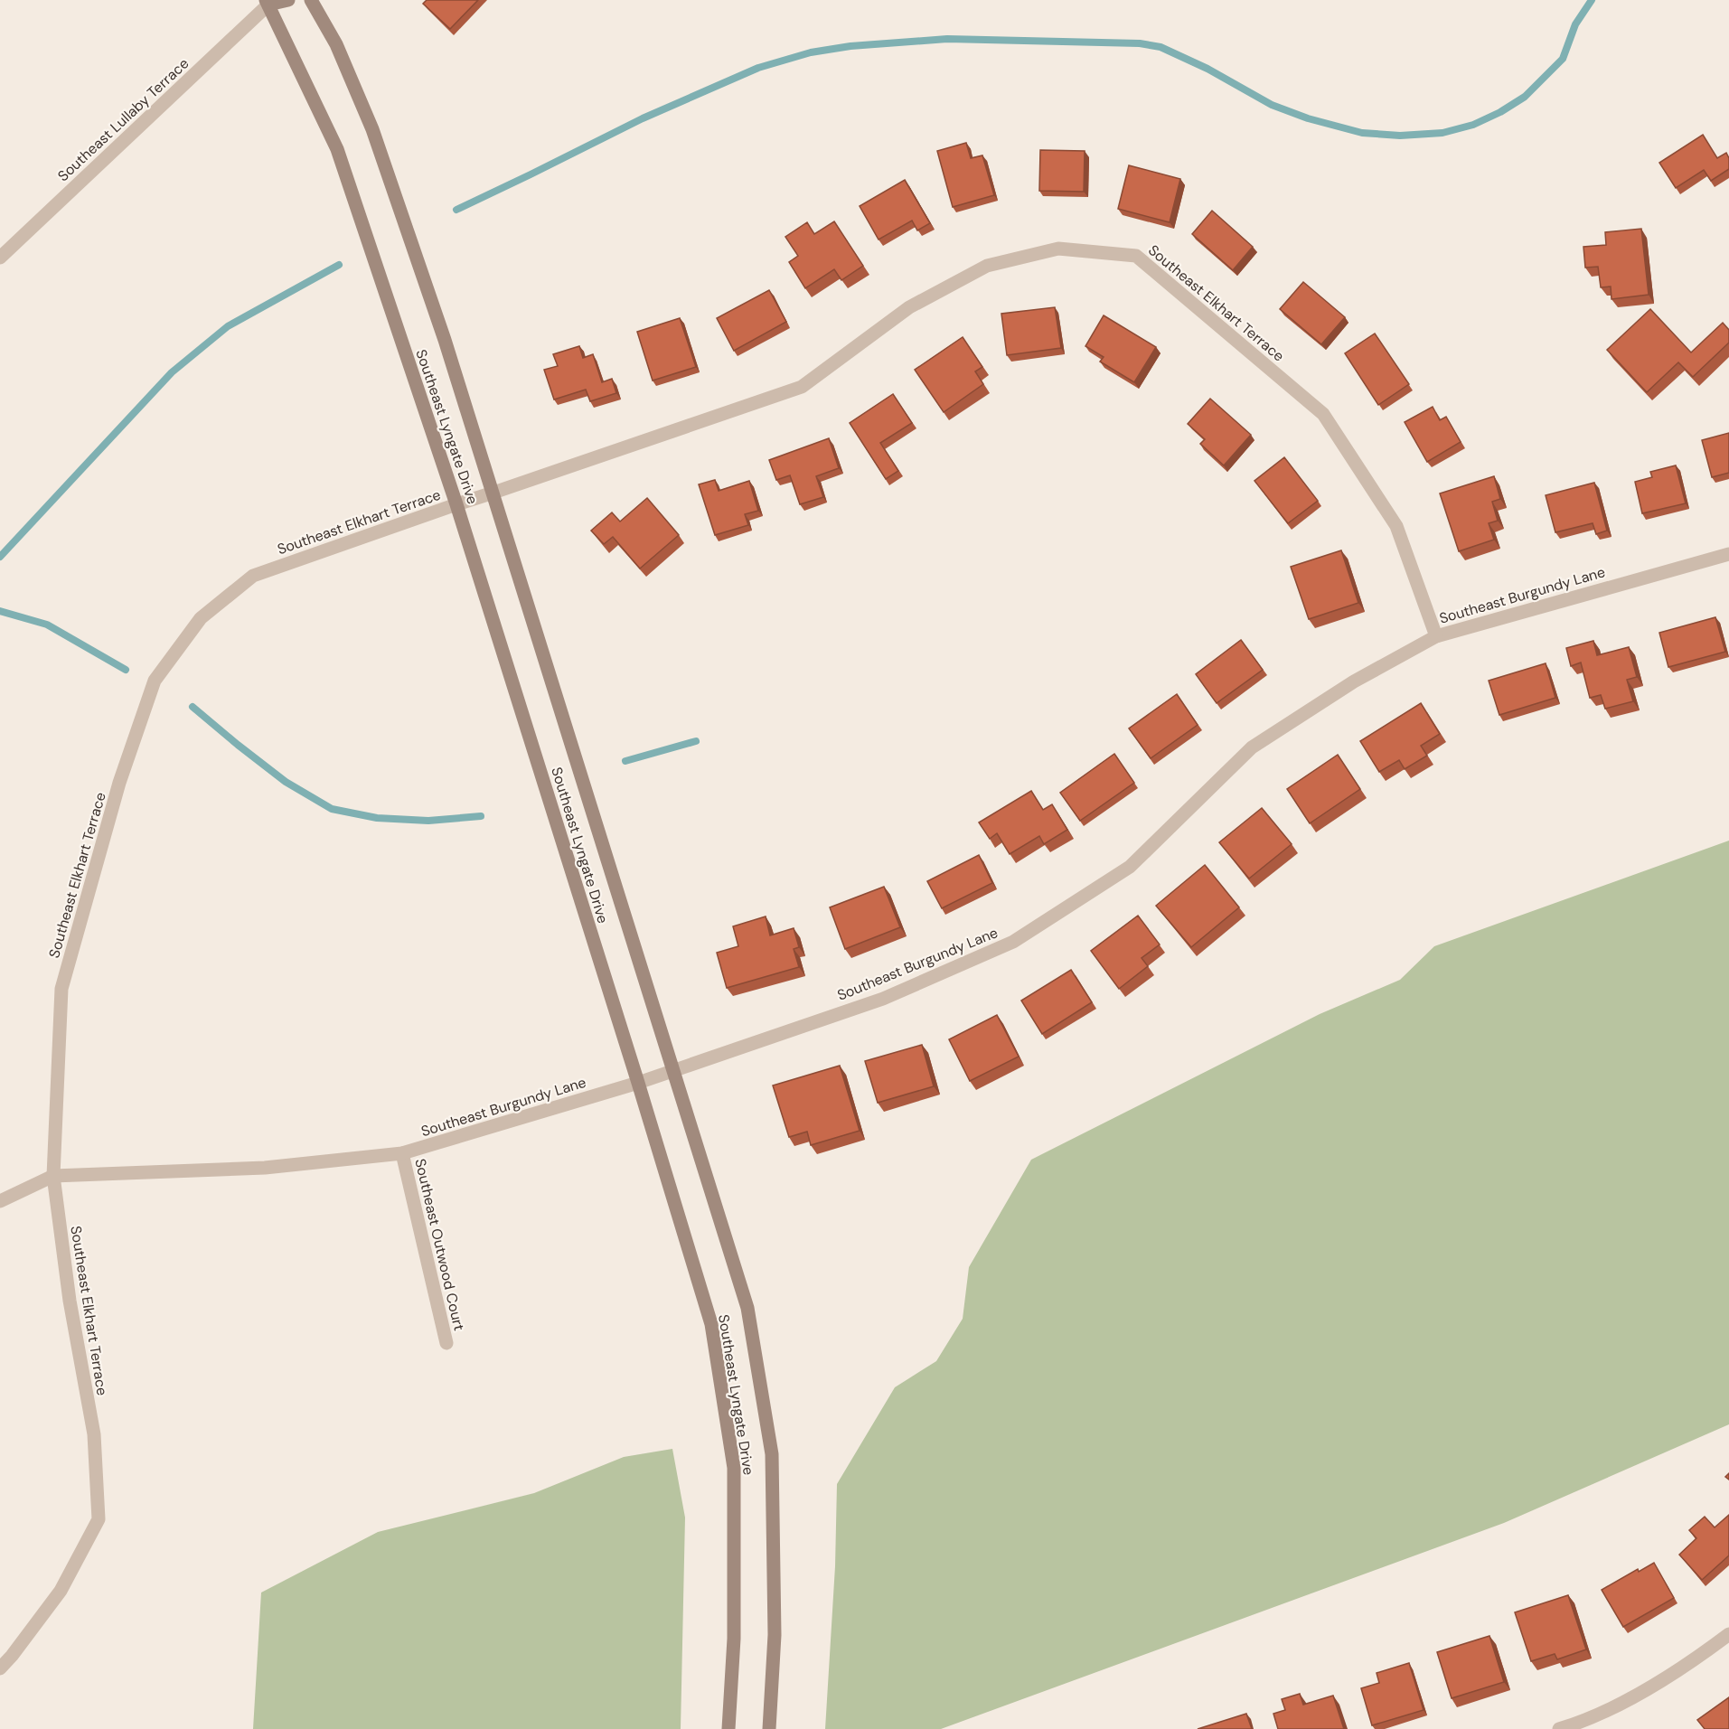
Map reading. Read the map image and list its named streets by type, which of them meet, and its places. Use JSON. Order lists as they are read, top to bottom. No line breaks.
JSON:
{"streets":{"street":["Southeast Lullaby Terrace","Southeast Elkhart Terrace","Southeast Lyngate Drive","Southeast Burgundy Lane","Southeast Outwood Court"]},"crossings":[["Southeast Lullaby Terrace","Southeast Lyngate Drive"],["Southeast Elkhart Terrace","Southeast Lyngate Drive"],["Southeast Elkhart Terrace","Southeast Burgundy Lane"],["Southeast Lyngate Drive","Southeast Burgundy Lane"],["Southeast Burgundy Lane","Southeast Outwood Court"]]}
